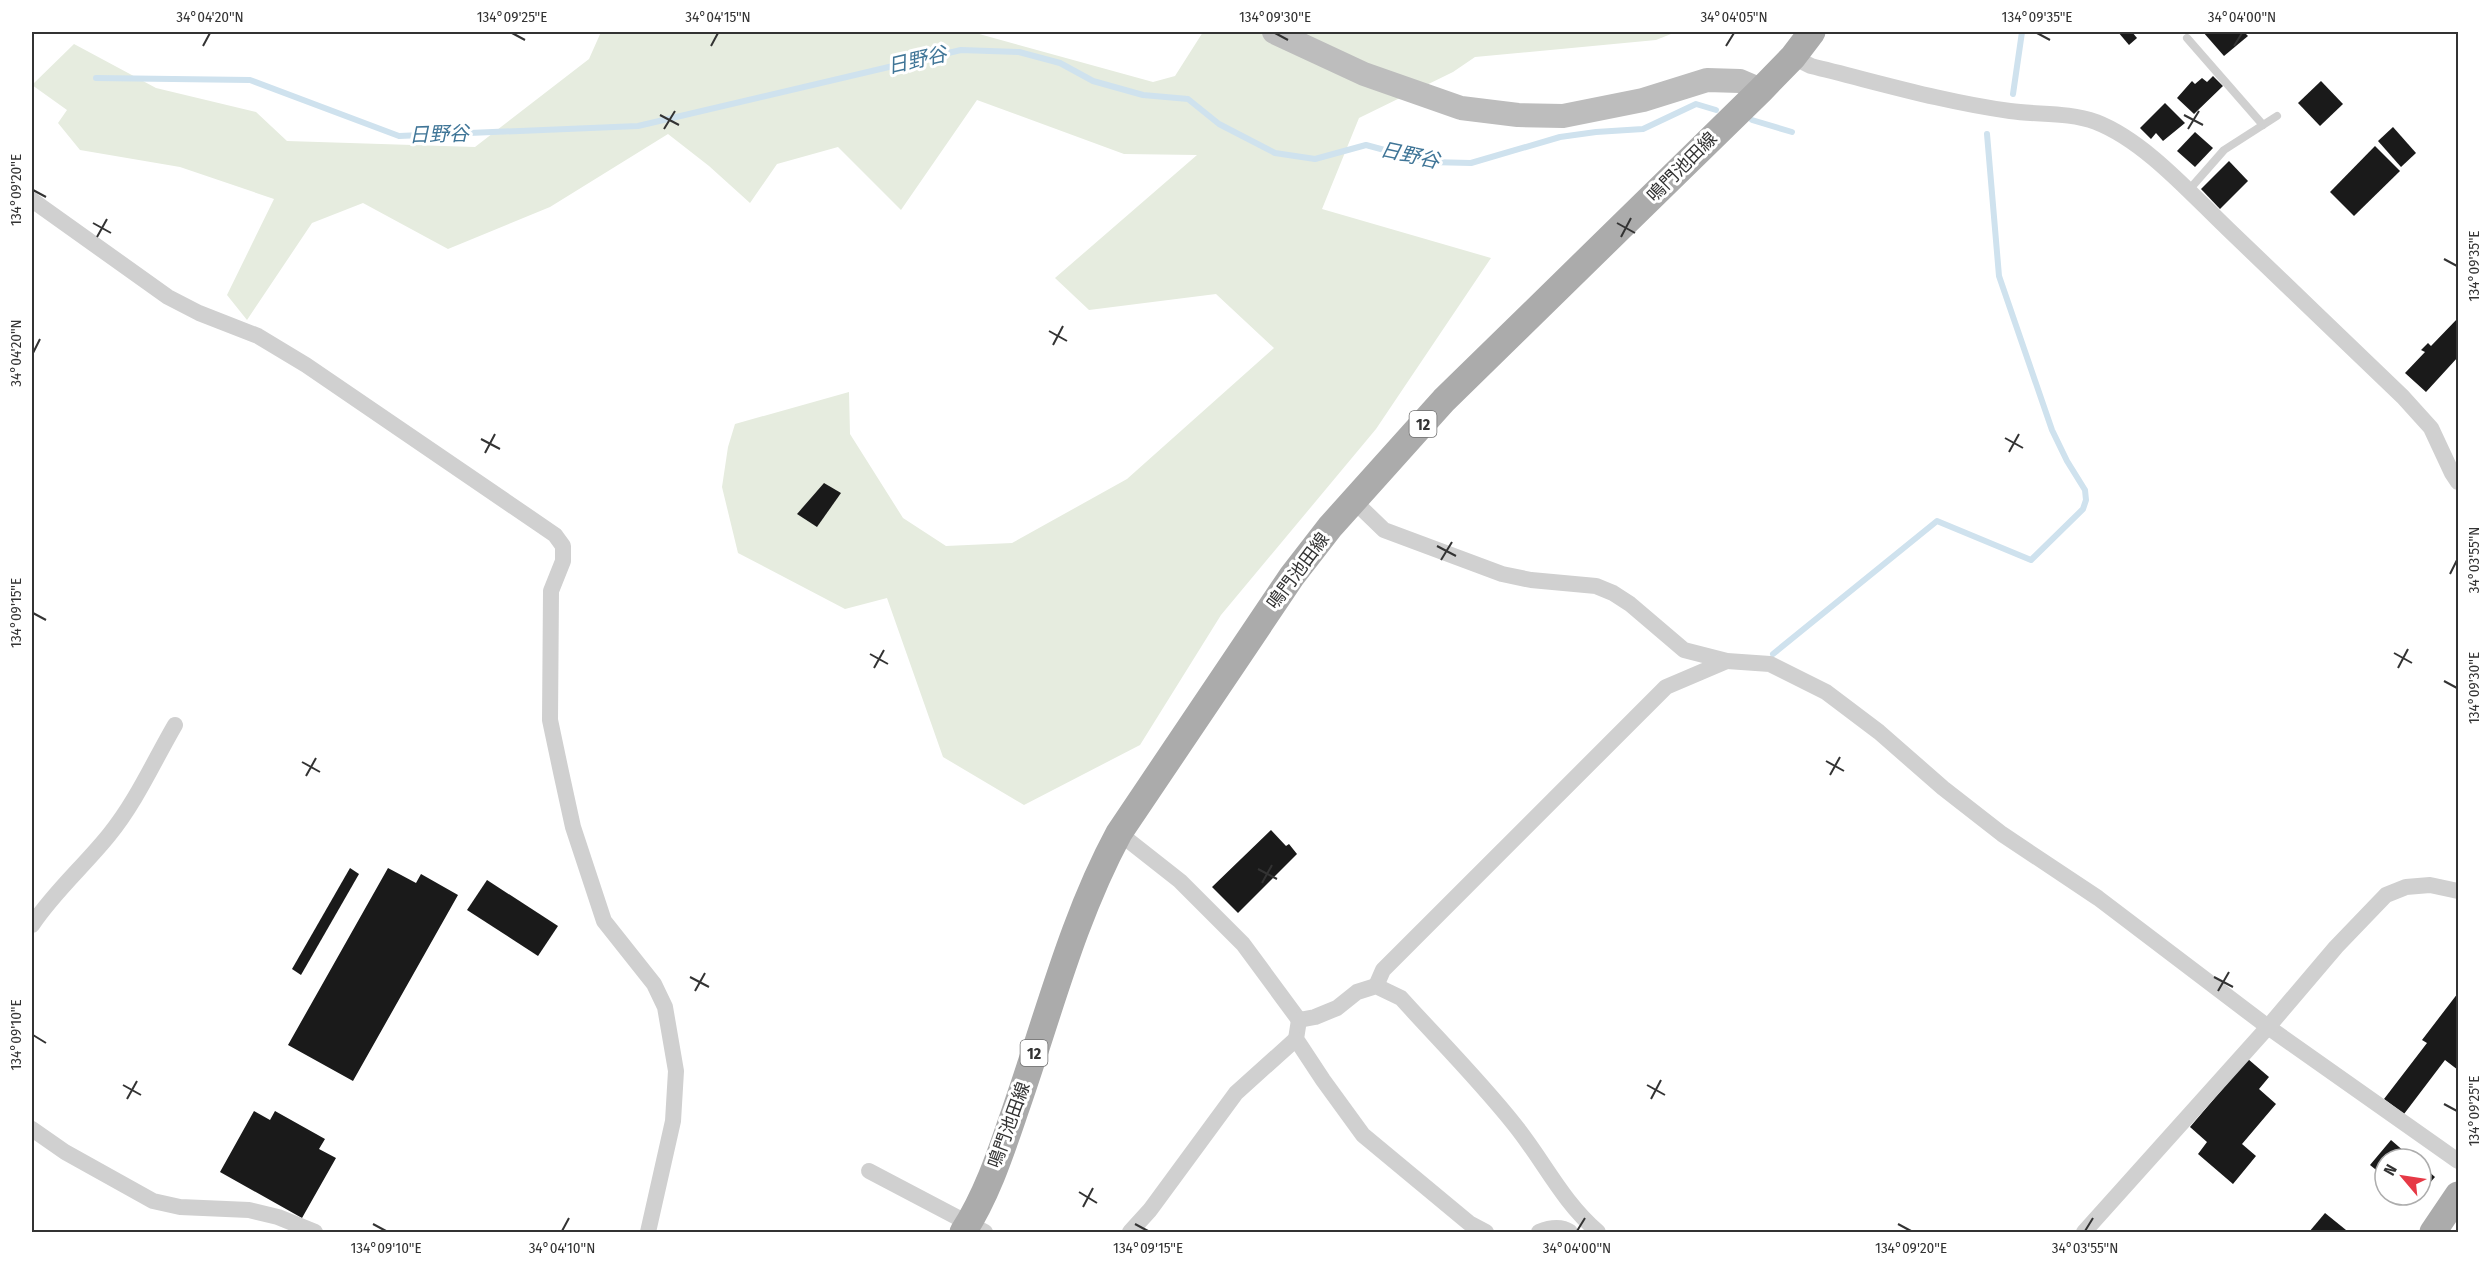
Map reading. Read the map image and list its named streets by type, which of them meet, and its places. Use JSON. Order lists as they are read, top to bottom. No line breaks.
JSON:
{"streets":{"main road":["鳴門池田線","12"]},"water":["日野谷"],"north":"top left","coordinates":["34°04'20\"N","134°09'25\"E","34°04'15\"N","134°09'30\"E","34°04'05\"N","134°09'35\"E","34°04'00\"N","134°09'20\"E","34°03'55\"N","134°09'15\"E","134°09'10\"E","34°04'10\"N"]}
